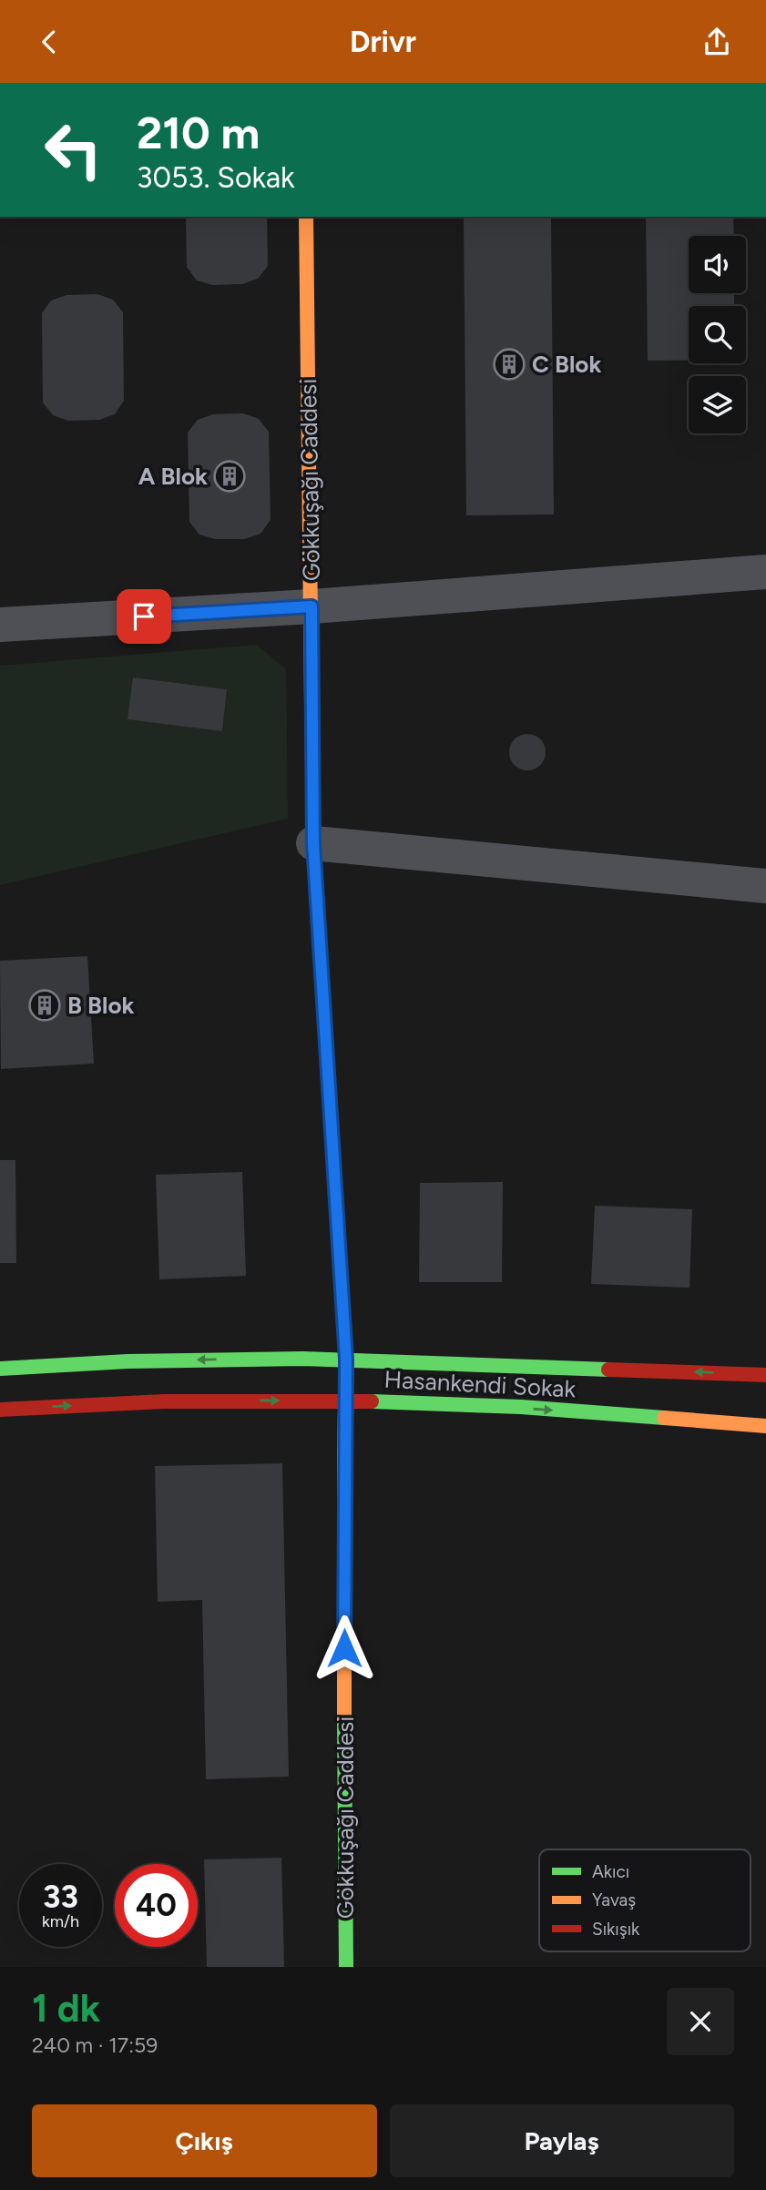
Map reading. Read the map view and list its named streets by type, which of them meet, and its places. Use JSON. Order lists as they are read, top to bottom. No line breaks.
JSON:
{"streets":{"street":["Gökkuşağı Caddesi","Hasankendi Sokak"]},"crossings":[["Gökkuşağı Caddesi","Hasankendi Sokak"]],"places":{"building":["C Blok","A Blok","B Blok"]},"legend":["Akıcı","Yavaş","Sıkışık"],"page":{"header":"Drivr","turn":["210 m","3053. Sokak"],"speed":"33 km/h","limit":"40","heading":["1 dk","240 m · 17:59"],"buttons":["Çıkış","Paylaş"]}}
